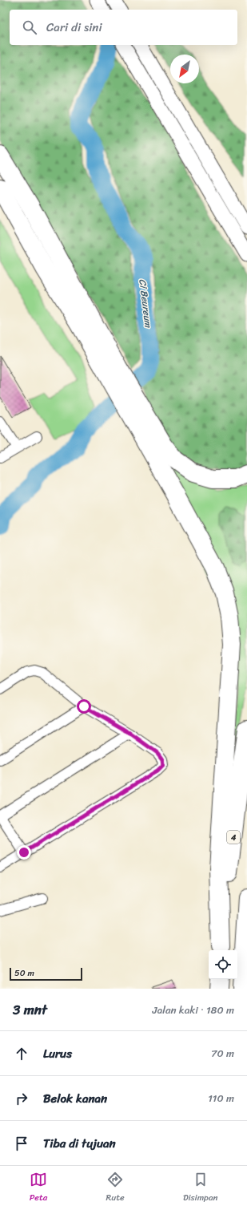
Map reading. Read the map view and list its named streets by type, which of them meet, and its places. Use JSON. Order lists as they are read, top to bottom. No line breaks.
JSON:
{"streets":{"highway":["4"]},"water":["Ci Beureum"],"scale_bar":"50 m","north":"bottom left","page":{"search":"Cari di sini","scale":"50 m","heading":["3 mnt","Jalan kaki · 180 m"],"list":[["Lurus","70 m"],["Belok kanan","110 m"],"Tiba di tujuan"],"nav":["Peta","Rute","Disimpan"]}}
